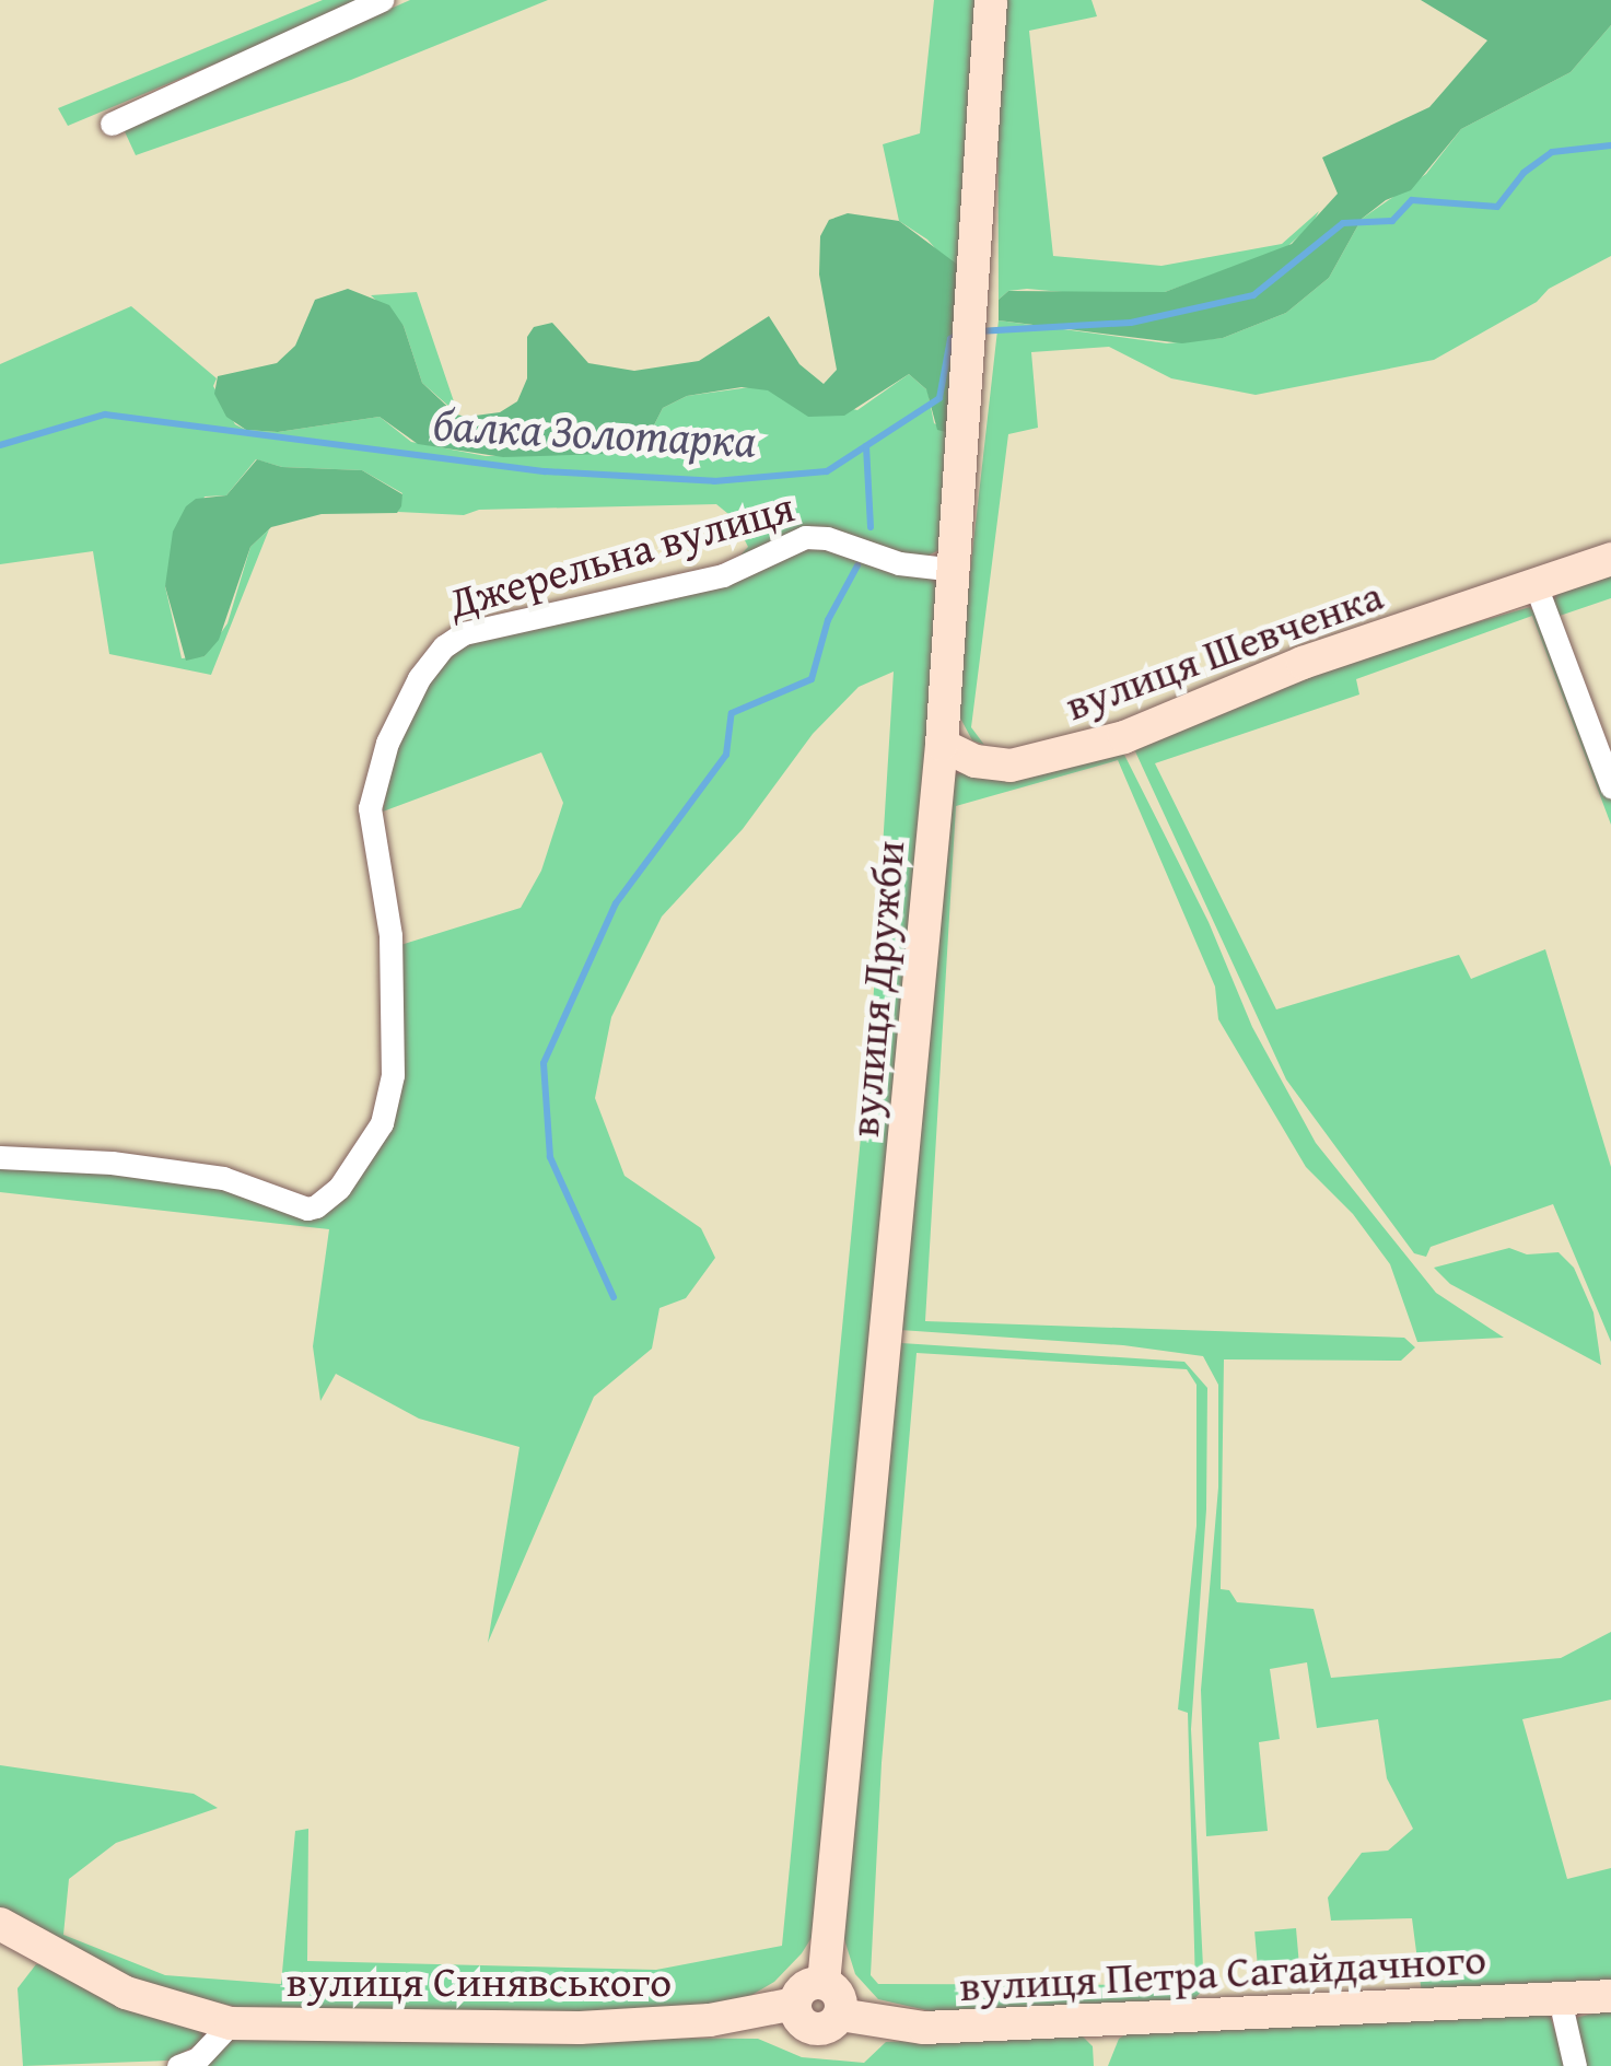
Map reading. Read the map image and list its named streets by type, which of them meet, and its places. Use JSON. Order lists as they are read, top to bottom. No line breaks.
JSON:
{"streets":{"street":["Джерельна вулиця","вулиця Шевченка","вулиця Дружби","вулиця Петра Сагайдачного","вулиця Синявського"]},"crossings":[["Джерельна вулиця","вулиця Дружби"],["вулиця Шевченка","вулиця Дружби"],["вулиця Дружби","вулиця Петра Сагайдачного"],["вулиця Дружби","вулиця Синявського"],["вулиця Петра Сагайдачного","вулиця Синявського"]],"water":["балка Золотарка"]}
